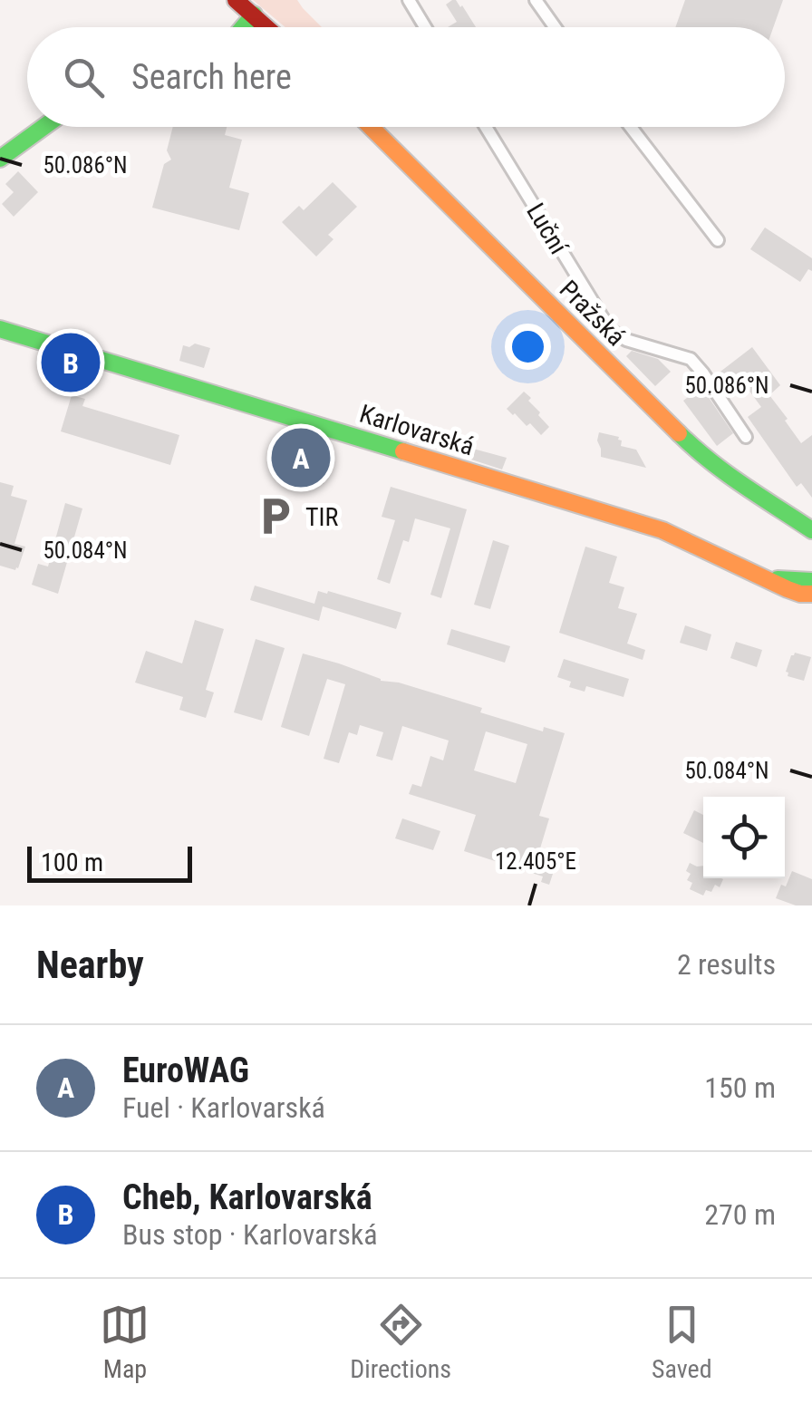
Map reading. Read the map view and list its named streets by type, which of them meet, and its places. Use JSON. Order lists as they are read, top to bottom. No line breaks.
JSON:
{"streets":{"street":["Luční","Pražská","Karlovarská"]},"places":{"parking":["TIR"]},"scale_bar":"100 m","page":{"search":"Search here","pins":["B","A"],"scale":"100 m","heading":["Nearby","2 results"],"list":[{"mark":"A","name":"EuroWAG","note":"Fuel · Karlovarská","value":"150 m"},{"mark":"B","name":"Cheb, Karlovarská","note":"Bus stop · Karlovarská","value":"270 m"}],"nav":["Map","Directions","Saved"]},"coordinates":["50.086°N","50.084°N","12.405°E"]}
